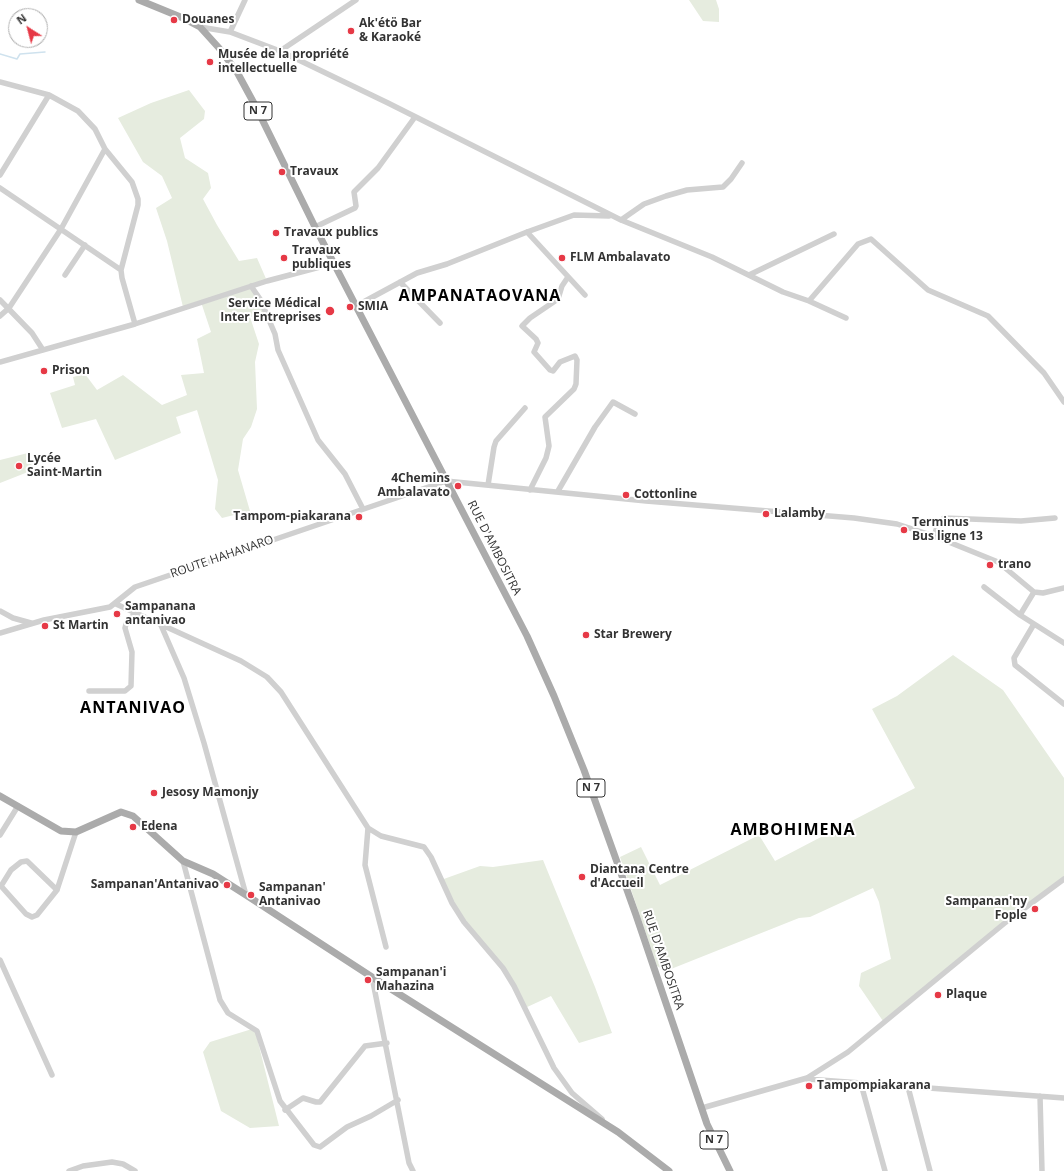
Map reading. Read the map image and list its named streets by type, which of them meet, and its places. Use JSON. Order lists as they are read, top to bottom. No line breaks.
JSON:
{"streets":{"main road":["N 7","RUE D'AMBOSITRA"],"street":["ROUTE HAHANARO"]},"crossings":[["RUE D'AMBOSITRA","ROUTE HAHANARO"]],"districts":["AMPANATAOVANA","ANTANIVAO","AMBOHIMENA"],"places":["Douanes","Ak'étö Bar & Karaoké","Musée de la propriété intellectuelle","Travaux","Travaux publics","Travaux publiques","FLM Ambalavato","SMIA","Service Médical Inter Entreprises","Prison","Lycée Saint-Martin","4Chemins Ambalavato","Cottonline","Lalamby","Tampom-piakarana","Terminus Bus ligne 13","trano","Sampanana antanivao","St Martin","Star Brewery","Jesosy Mamonjy","Edena","Diantana Centre d'Accueil","Sampanan'Antanivao","Sampanan' Antanivao","Sampanan'ny Fople","Sampanan'i Mahazina","Plaque","Tampompiakarana"],"north":"top left"}
